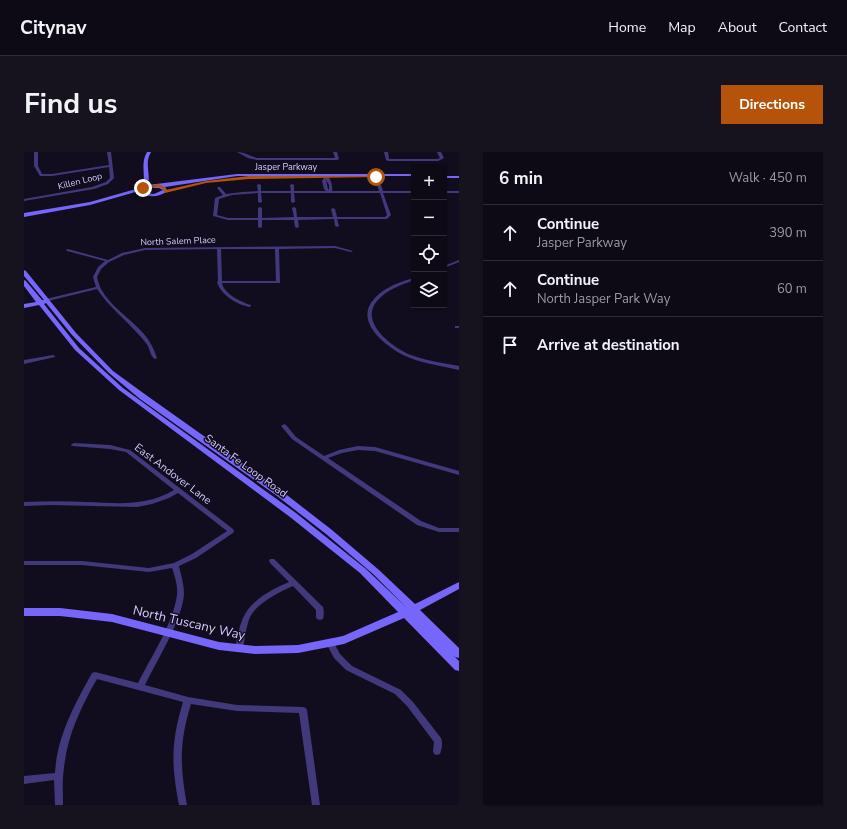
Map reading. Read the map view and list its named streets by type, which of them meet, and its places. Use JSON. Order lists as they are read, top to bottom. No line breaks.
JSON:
{"streets":{"street":["Jasper Parkway","Killen Loop","North Salem Place","Santa Fe Loop Road","East Andover Lane","North Tuscany Way"]},"crossings":[["Santa Fe Loop Road","North Tuscany Way"]],"page":{"header":"Citynav","nav":["Home","Map","About","Contact"],"title":"Find us","buttons":"Directions","heading":["6 min","Walk · 450 m"],"map_buttons":["+","−"],"list":[["Continue","Jasper Parkway","390 m"],["Continue","North Jasper Park Way","60 m"],"Arrive at destination"]}}
